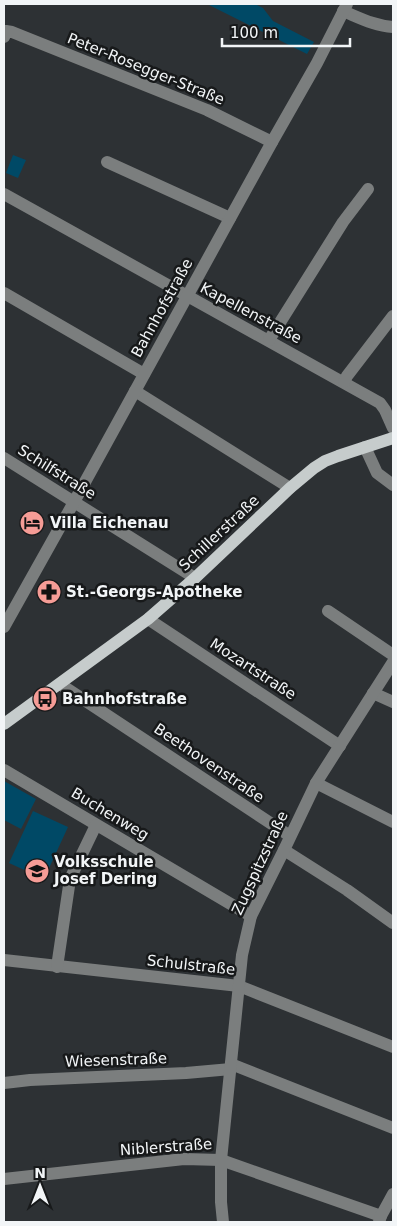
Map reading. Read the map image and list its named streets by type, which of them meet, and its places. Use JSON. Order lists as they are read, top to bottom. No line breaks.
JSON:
{"streets":{"main road":["Schillerstraße"],"street":["Peter-Rosegger-Straße","Bahnhofstraße","Kapellenstraße","Schilfstraße","Mozartstraße","Beethovenstraße","Buchenweg","Zugspitzstraße","Schulstraße","Wiesenstraße","Niblerstraße"]},"crossings":[["Peter-Rosegger-Straße","Bahnhofstraße"],["Bahnhofstraße","Kapellenstraße"],["Bahnhofstraße","Schilfstraße"],["Schilfstraße","Schillerstraße"],["Schillerstraße","Mozartstraße"],["Schillerstraße","Beethovenstraße"],["Mozartstraße","Zugspitzstraße"],["Beethovenstraße","Zugspitzstraße"],["Buchenweg","Zugspitzstraße"],["Zugspitzstraße","Schulstraße"],["Zugspitzstraße","Wiesenstraße"],["Zugspitzstraße","Niblerstraße"]],"places":{"hotel":["Villa Eichenau"],"pharmacy":["St.-Georgs-Apotheke"],"bus stop":["Bahnhofstraße"],"school or university":["Volksschule Josef Dering"]},"scale_bar":"100 m","north":"top"}
